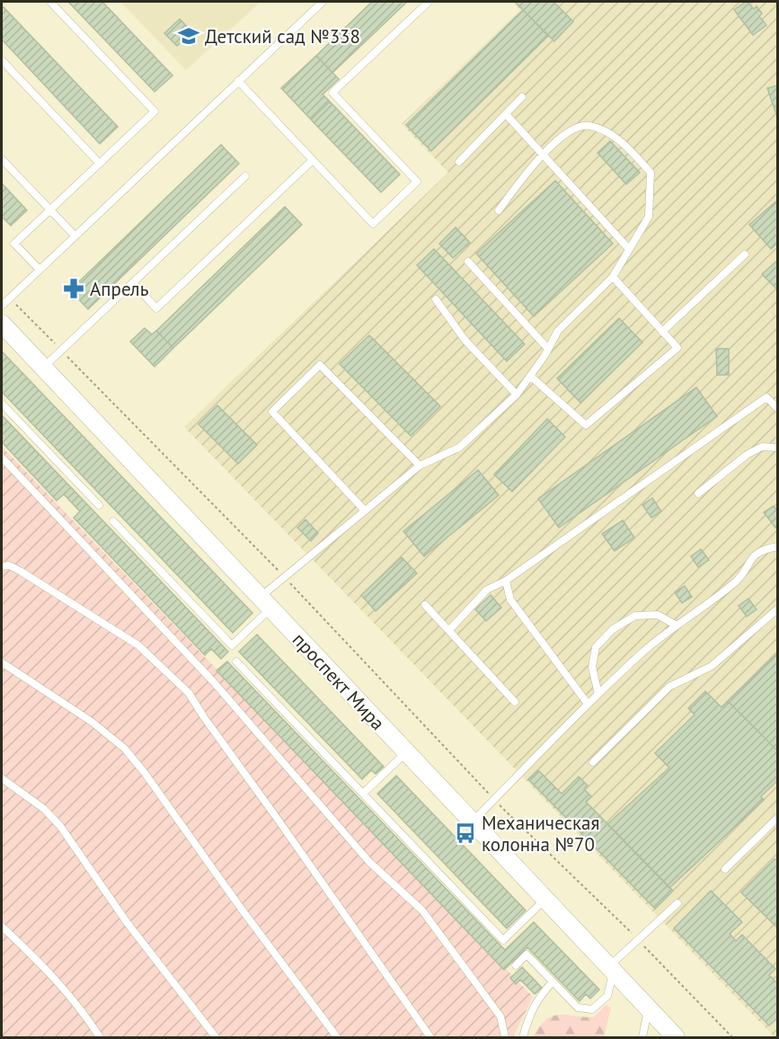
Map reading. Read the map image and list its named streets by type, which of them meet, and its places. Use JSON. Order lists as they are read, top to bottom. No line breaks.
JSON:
{"streets":{"street":["проспект Мира"]},"places":{"school or university":["Детский сад №338"],"pharmacy":["Апрель"],"bus stop":["Механическая колонна №70"]}}
